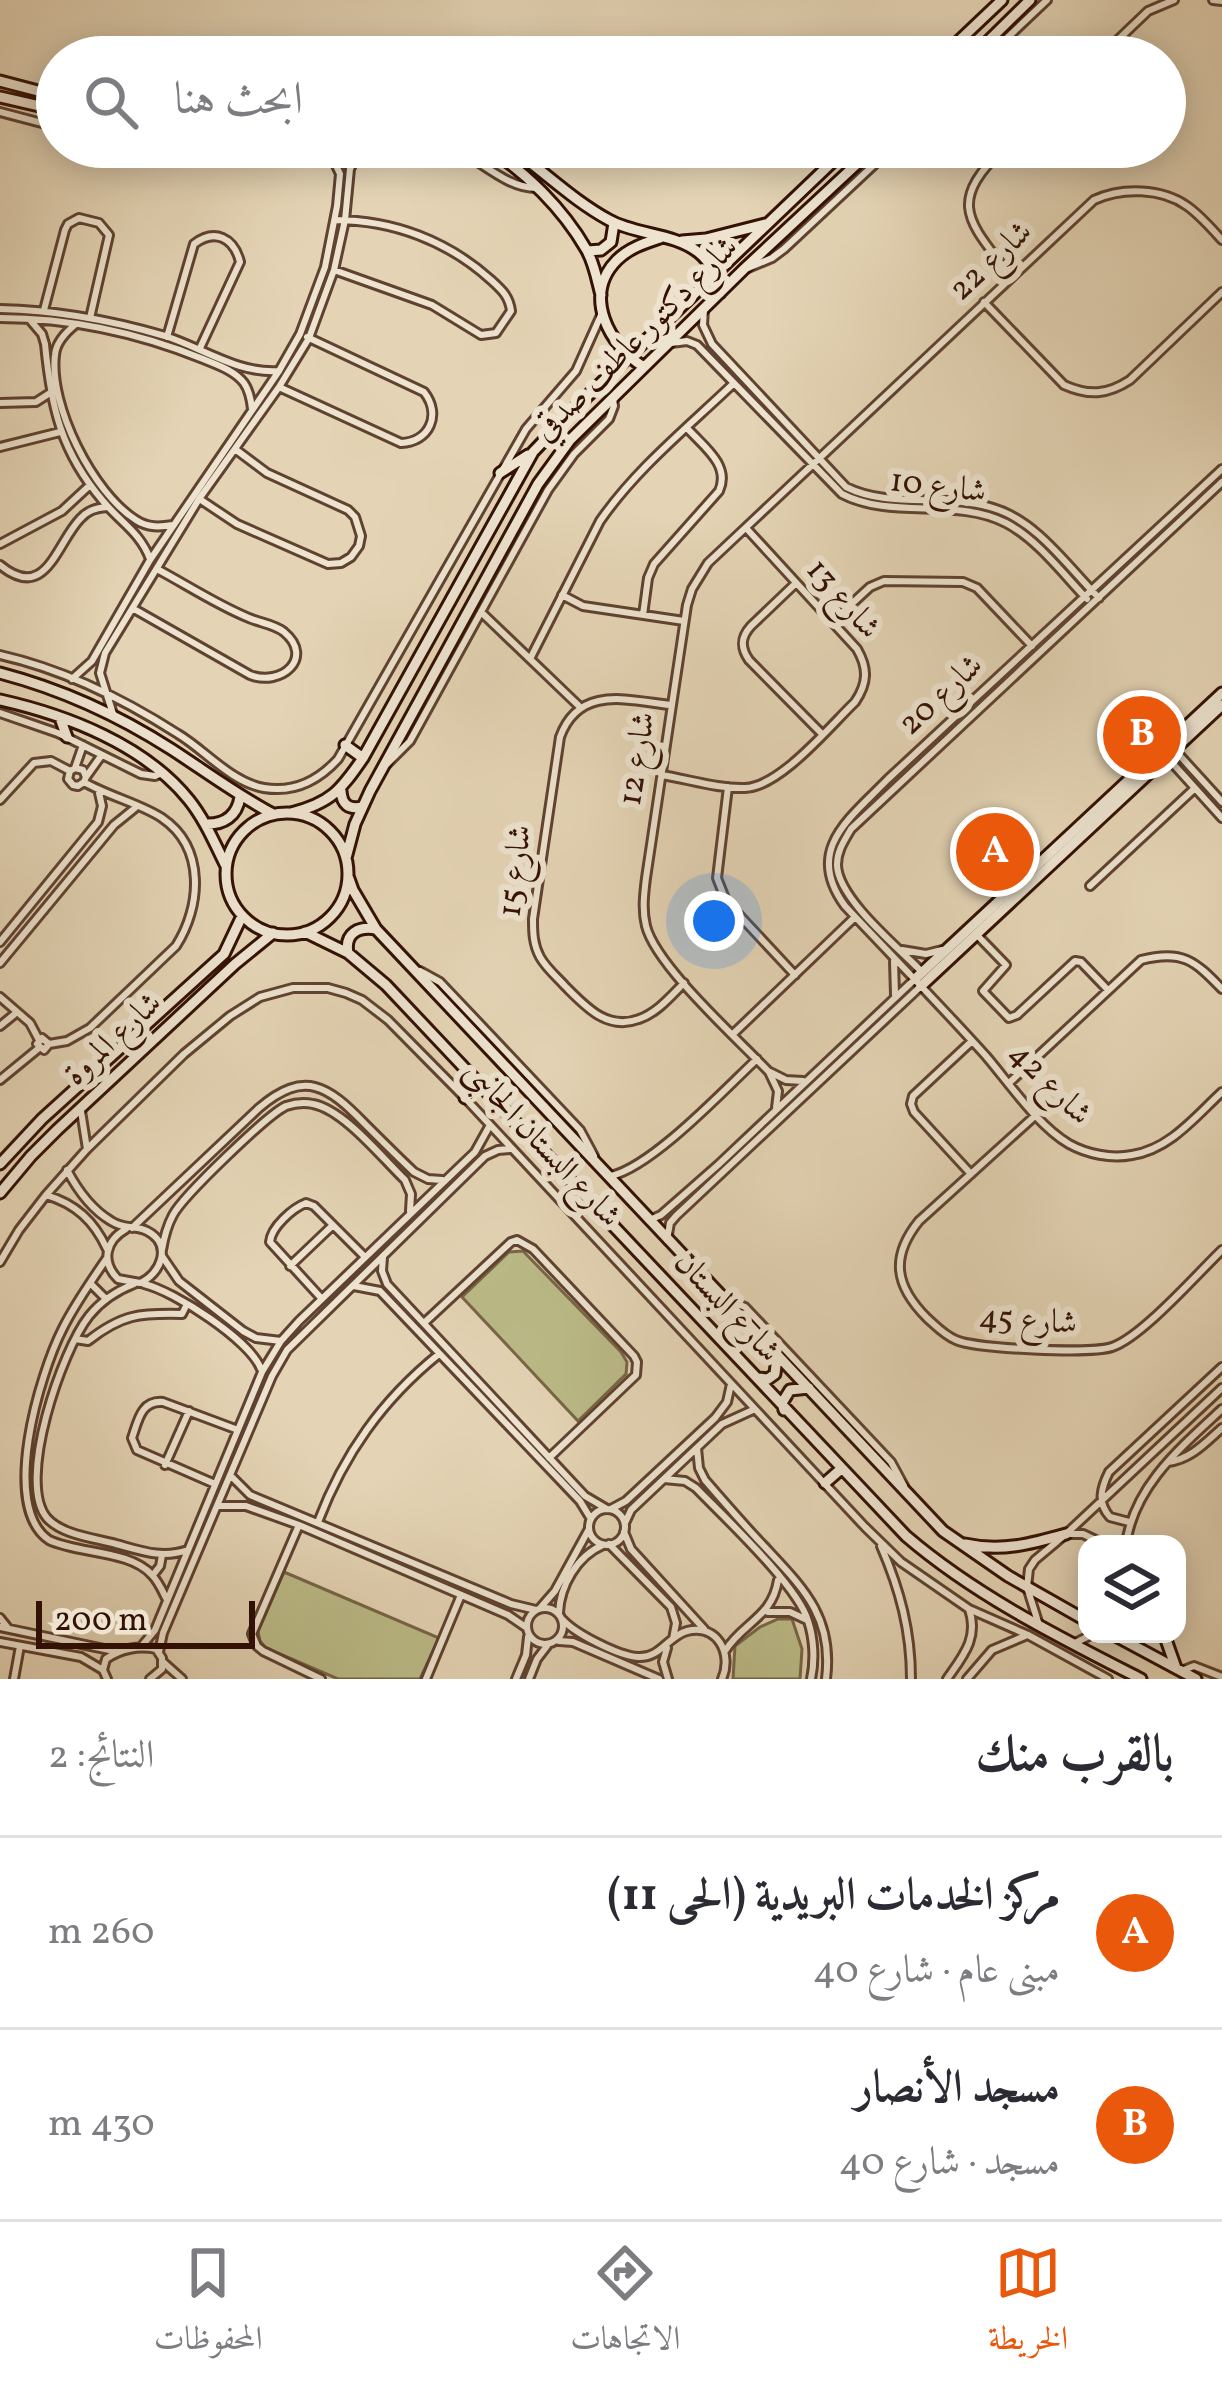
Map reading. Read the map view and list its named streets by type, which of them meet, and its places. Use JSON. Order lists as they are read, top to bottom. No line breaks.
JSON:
{"streets":{"street":["شارع 22","شارع دكتور عاطف صدقي","شارع 10","شارع 13","شارع 20","شارع 12","شارع 15","شارع المروة","شارع 42","شارع البستان الجانبى","شارع البستان","شارع 45"]},"crossings":[["شارع 22","شارع 10"],["شارع 22","شارع 12"],["شارع دكتور عاطف صدقي","شارع 10"],["شارع دكتور عاطف صدقي","شارع المروة"],["شارع دكتور عاطف صدقي","شارع البستان"],["شارع 10","شارع 20"],["شارع 10","شارع 12"],["شارع 13","شارع 12"],["شارع 20","شارع 42"],["شارع 12","شارع 15"],["شارع المروة","شارع البستان"],["شارع 42","شارع 45"],["شارع البستان الجانبى","شارع البستان"]],"scale_bar":"200 m","page":{"search":"ابحث هنا","pins":["B","A"],"scale":"200 m","heading":["بالقرب منك","النتائج: 2"],"list":[{"mark":"A","name":"مركز الخدمات البريدية (الحى 11)","note":"مبنى عام · شارع 40","value":"260 m"},{"mark":"B","name":"مسجد الأنصار","note":"مسجد · شارع 40","value":"430 m"}],"nav":["الخريطة","الاتجاهات","المحفوظات"]}}
